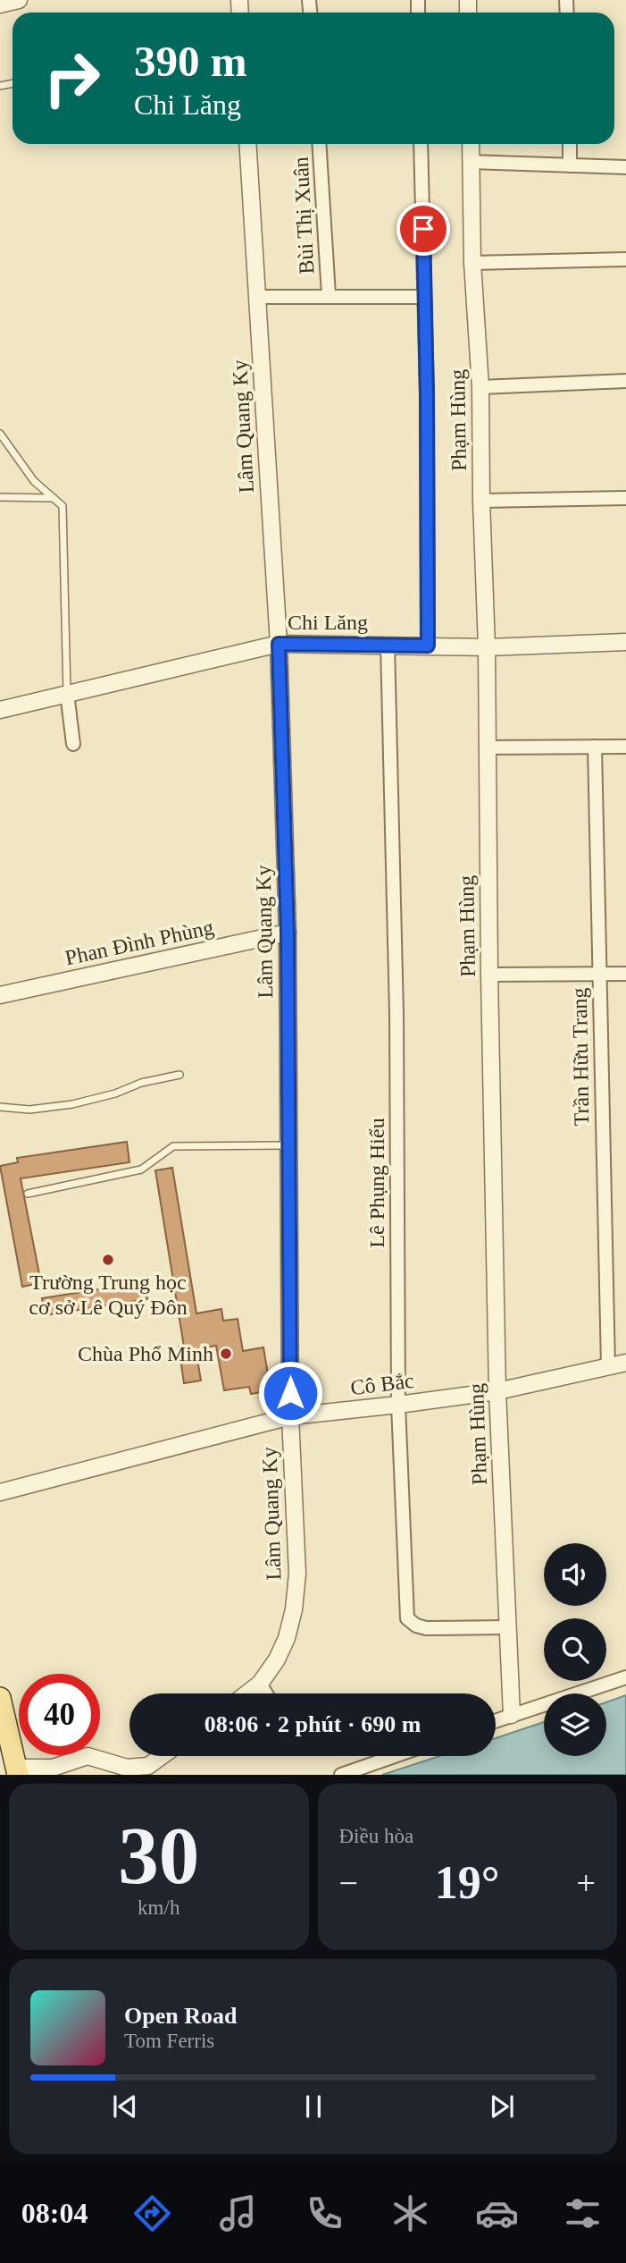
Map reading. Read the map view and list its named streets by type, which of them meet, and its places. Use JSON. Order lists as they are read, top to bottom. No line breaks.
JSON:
{"streets":{"street":["Bùi Thị Xuân","Phạm Hùng","Lâm Quang Ky","Chi Lăng","Phan Đình Phùng","Trần Hữu Trang","Lê Phụng Hiểu","Cô Bắc"]},"crossings":[["Bùi Thị Xuân","Lâm Quang Ky"],["Phạm Hùng","Chi Lăng"],["Phạm Hùng","Lê Phụng Hiểu"],["Phạm Hùng","Cô Bắc"],["Lâm Quang Ky","Chi Lăng"],["Lâm Quang Ky","Phan Đình Phùng"],["Lâm Quang Ky","Cô Bắc"],["Chi Lăng","Lê Phụng Hiểu"],["Trần Hữu Trang","Cô Bắc"],["Lê Phụng Hiểu","Cô Bắc"]],"places":["Trường Trung học cơ sở Lê Quý Đôn","Chùa Phổ Minh"],"page":{"turn":["390 m","Chi Lăng"],"limit":"40","trip":"08:06 · 2 phút · 690 m","tile":[["30","km/h"],"Điều hòa"],"heat":["−","19°","+"],"song":["Open Road","Tom Ferris"],"tabs":"08:04"}}
